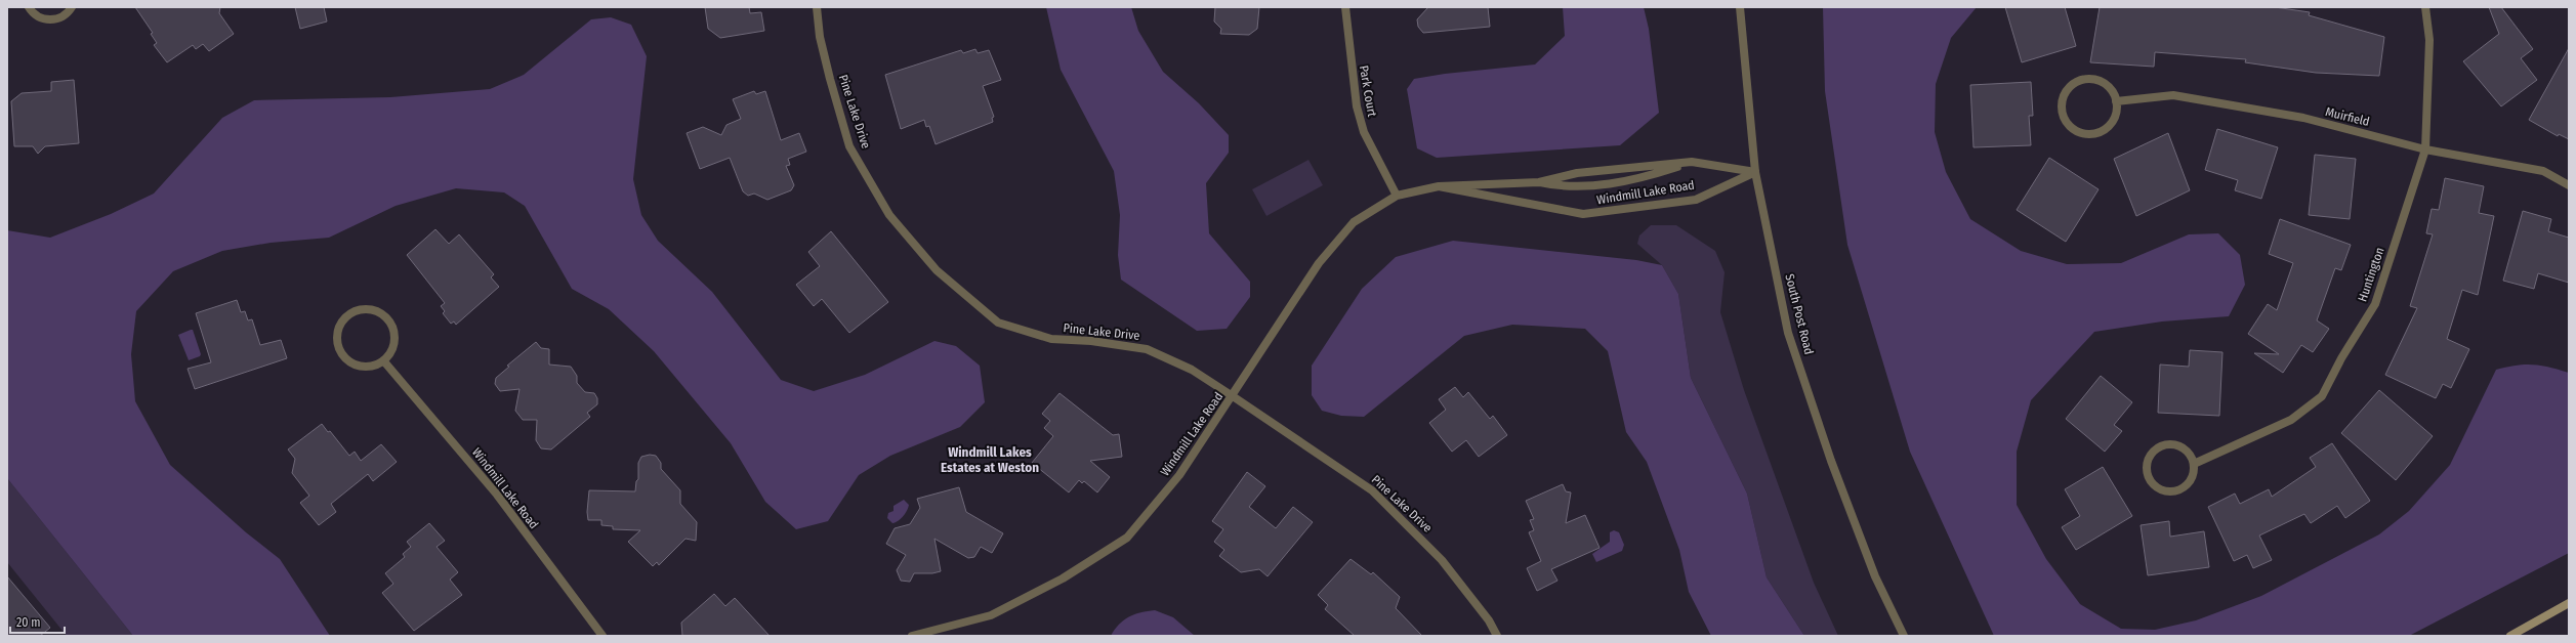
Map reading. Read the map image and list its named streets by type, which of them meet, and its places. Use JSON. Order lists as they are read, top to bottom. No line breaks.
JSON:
{"streets":{"street":["Park Court","Pine Lake Drive","Muirfield","Windmill Lake Road","Huntington","South Post Road"]},"crossings":[["Park Court","Windmill Lake Road"],["Pine Lake Drive","Windmill Lake Road"],["Muirfield","Huntington"],["Windmill Lake Road","South Post Road"]],"districts":["Windmill Lakes Estates at Weston"],"scale_bar":"20 m"}
